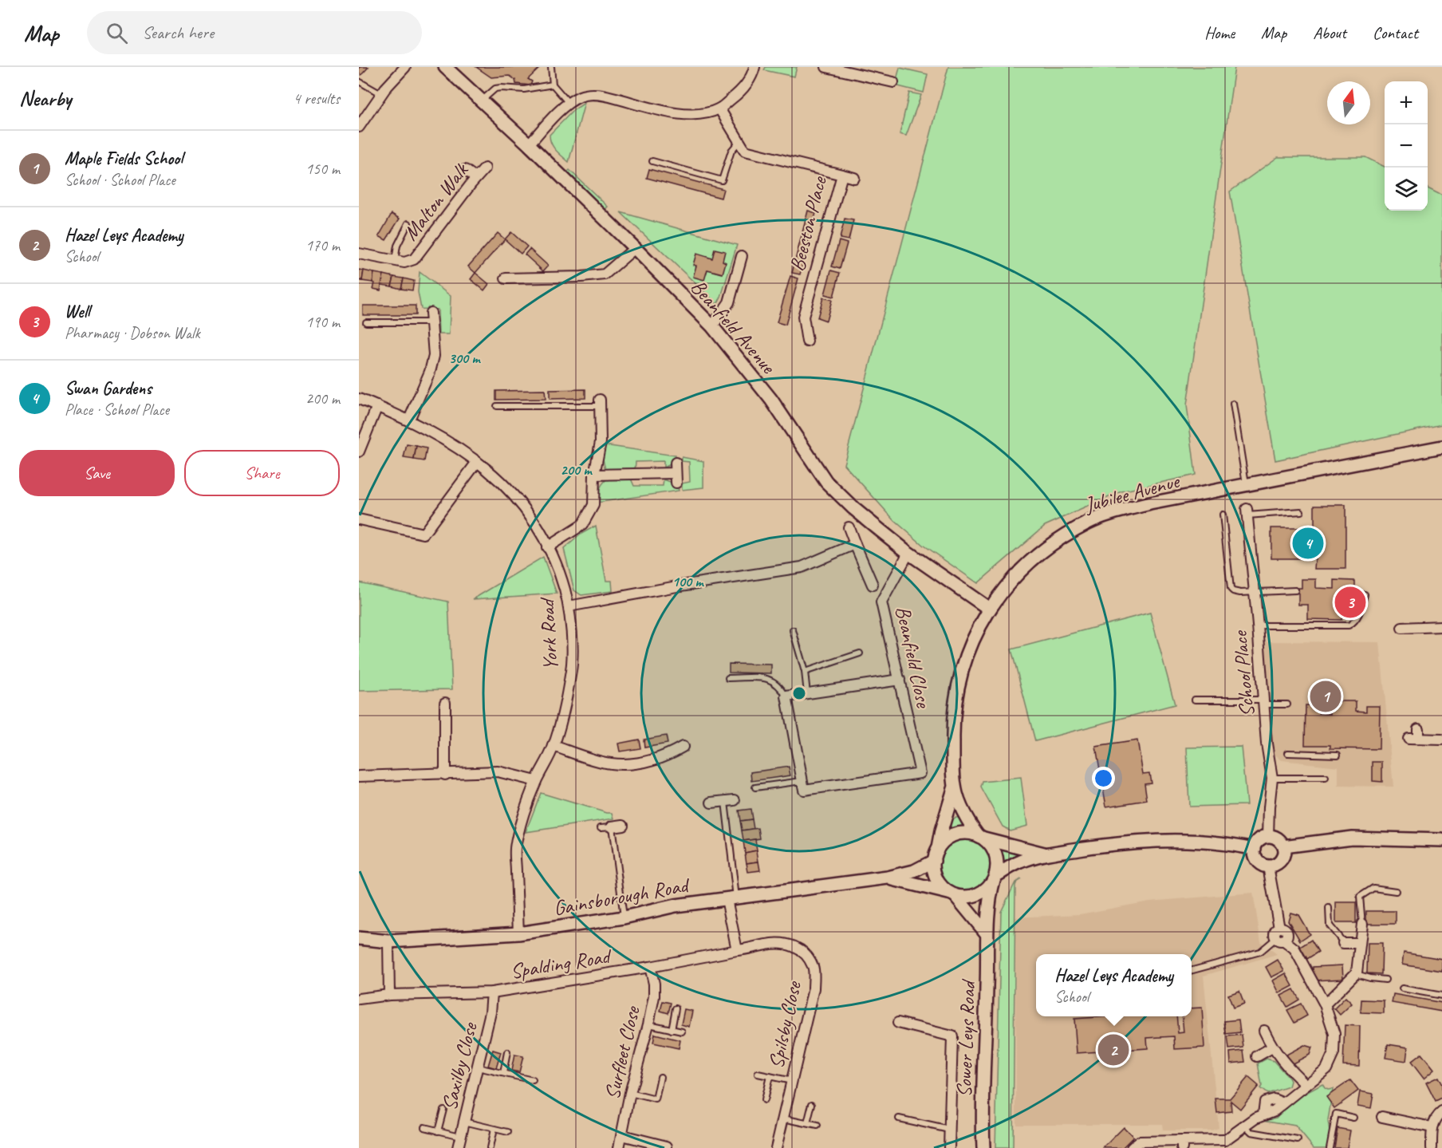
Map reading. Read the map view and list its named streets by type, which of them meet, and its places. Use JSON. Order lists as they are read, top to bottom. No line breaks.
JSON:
{"streets":{"street":["Malton Walk","Beeston Place","Beanfield Avenue","Jubilee Avenue","York Road","Beanfield Close","School Place","Gainsborough Road","Spalding Road","Spilsby Close","Sower Leys Road","Surfleet Close","Saxilby Close"]},"crossings":[["Beanfield Avenue","Jubilee Avenue"],["Beanfield Avenue","Beanfield Close"],["Jubilee Avenue","Gainsborough Road"],["Jubilee Avenue","Sower Leys Road"],["York Road","Gainsborough Road"],["Gainsborough Road","Sower Leys Road"],["Spalding Road","Spilsby Close"],["Spalding Road","Surfleet Close"],["Spalding Road","Saxilby Close"]],"north":"top","page":{"header":"Map","search":"Search here","nav":["Home","Map","About","Contact"],"heading":["Nearby","4 results"],"map_buttons":["+","−"],"list":[{"mark":"1","name":"Maple Fields School","note":"School · School Place","value":"150 m"},{"mark":"2","name":"Hazel Leys Academy","note":"School","value":"170 m"},{"mark":"3","name":"Well","note":"Pharmacy · Dobson Walk","value":"190 m"},{"mark":"4","name":"Swan Gardens","note":"Place · School Place","value":"200 m"}],"buttons":["Save","Share"],"pins":["4","3","1","2"],"popup":["Hazel Leys Academy","School"]},"rings":["300 m","200 m","100 m"]}
